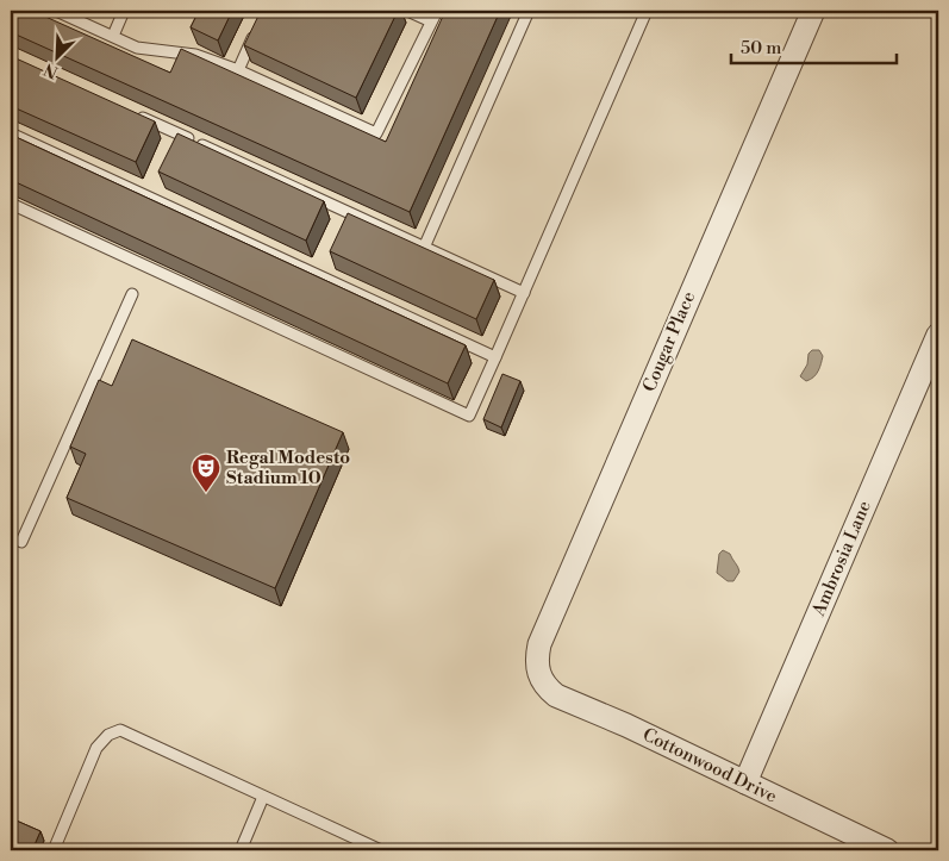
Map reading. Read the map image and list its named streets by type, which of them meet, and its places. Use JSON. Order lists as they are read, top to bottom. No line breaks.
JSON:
{"streets":{"street":["Cougar Place","Ambrosia Lane","Cottonwood Drive"]},"crossings":[["Cougar Place","Cottonwood Drive"],["Ambrosia Lane","Cottonwood Drive"]],"places":{"theatre":["Regal Modesto Stadium 10"]},"scale_bar":"50 m","north":"bottom left"}
